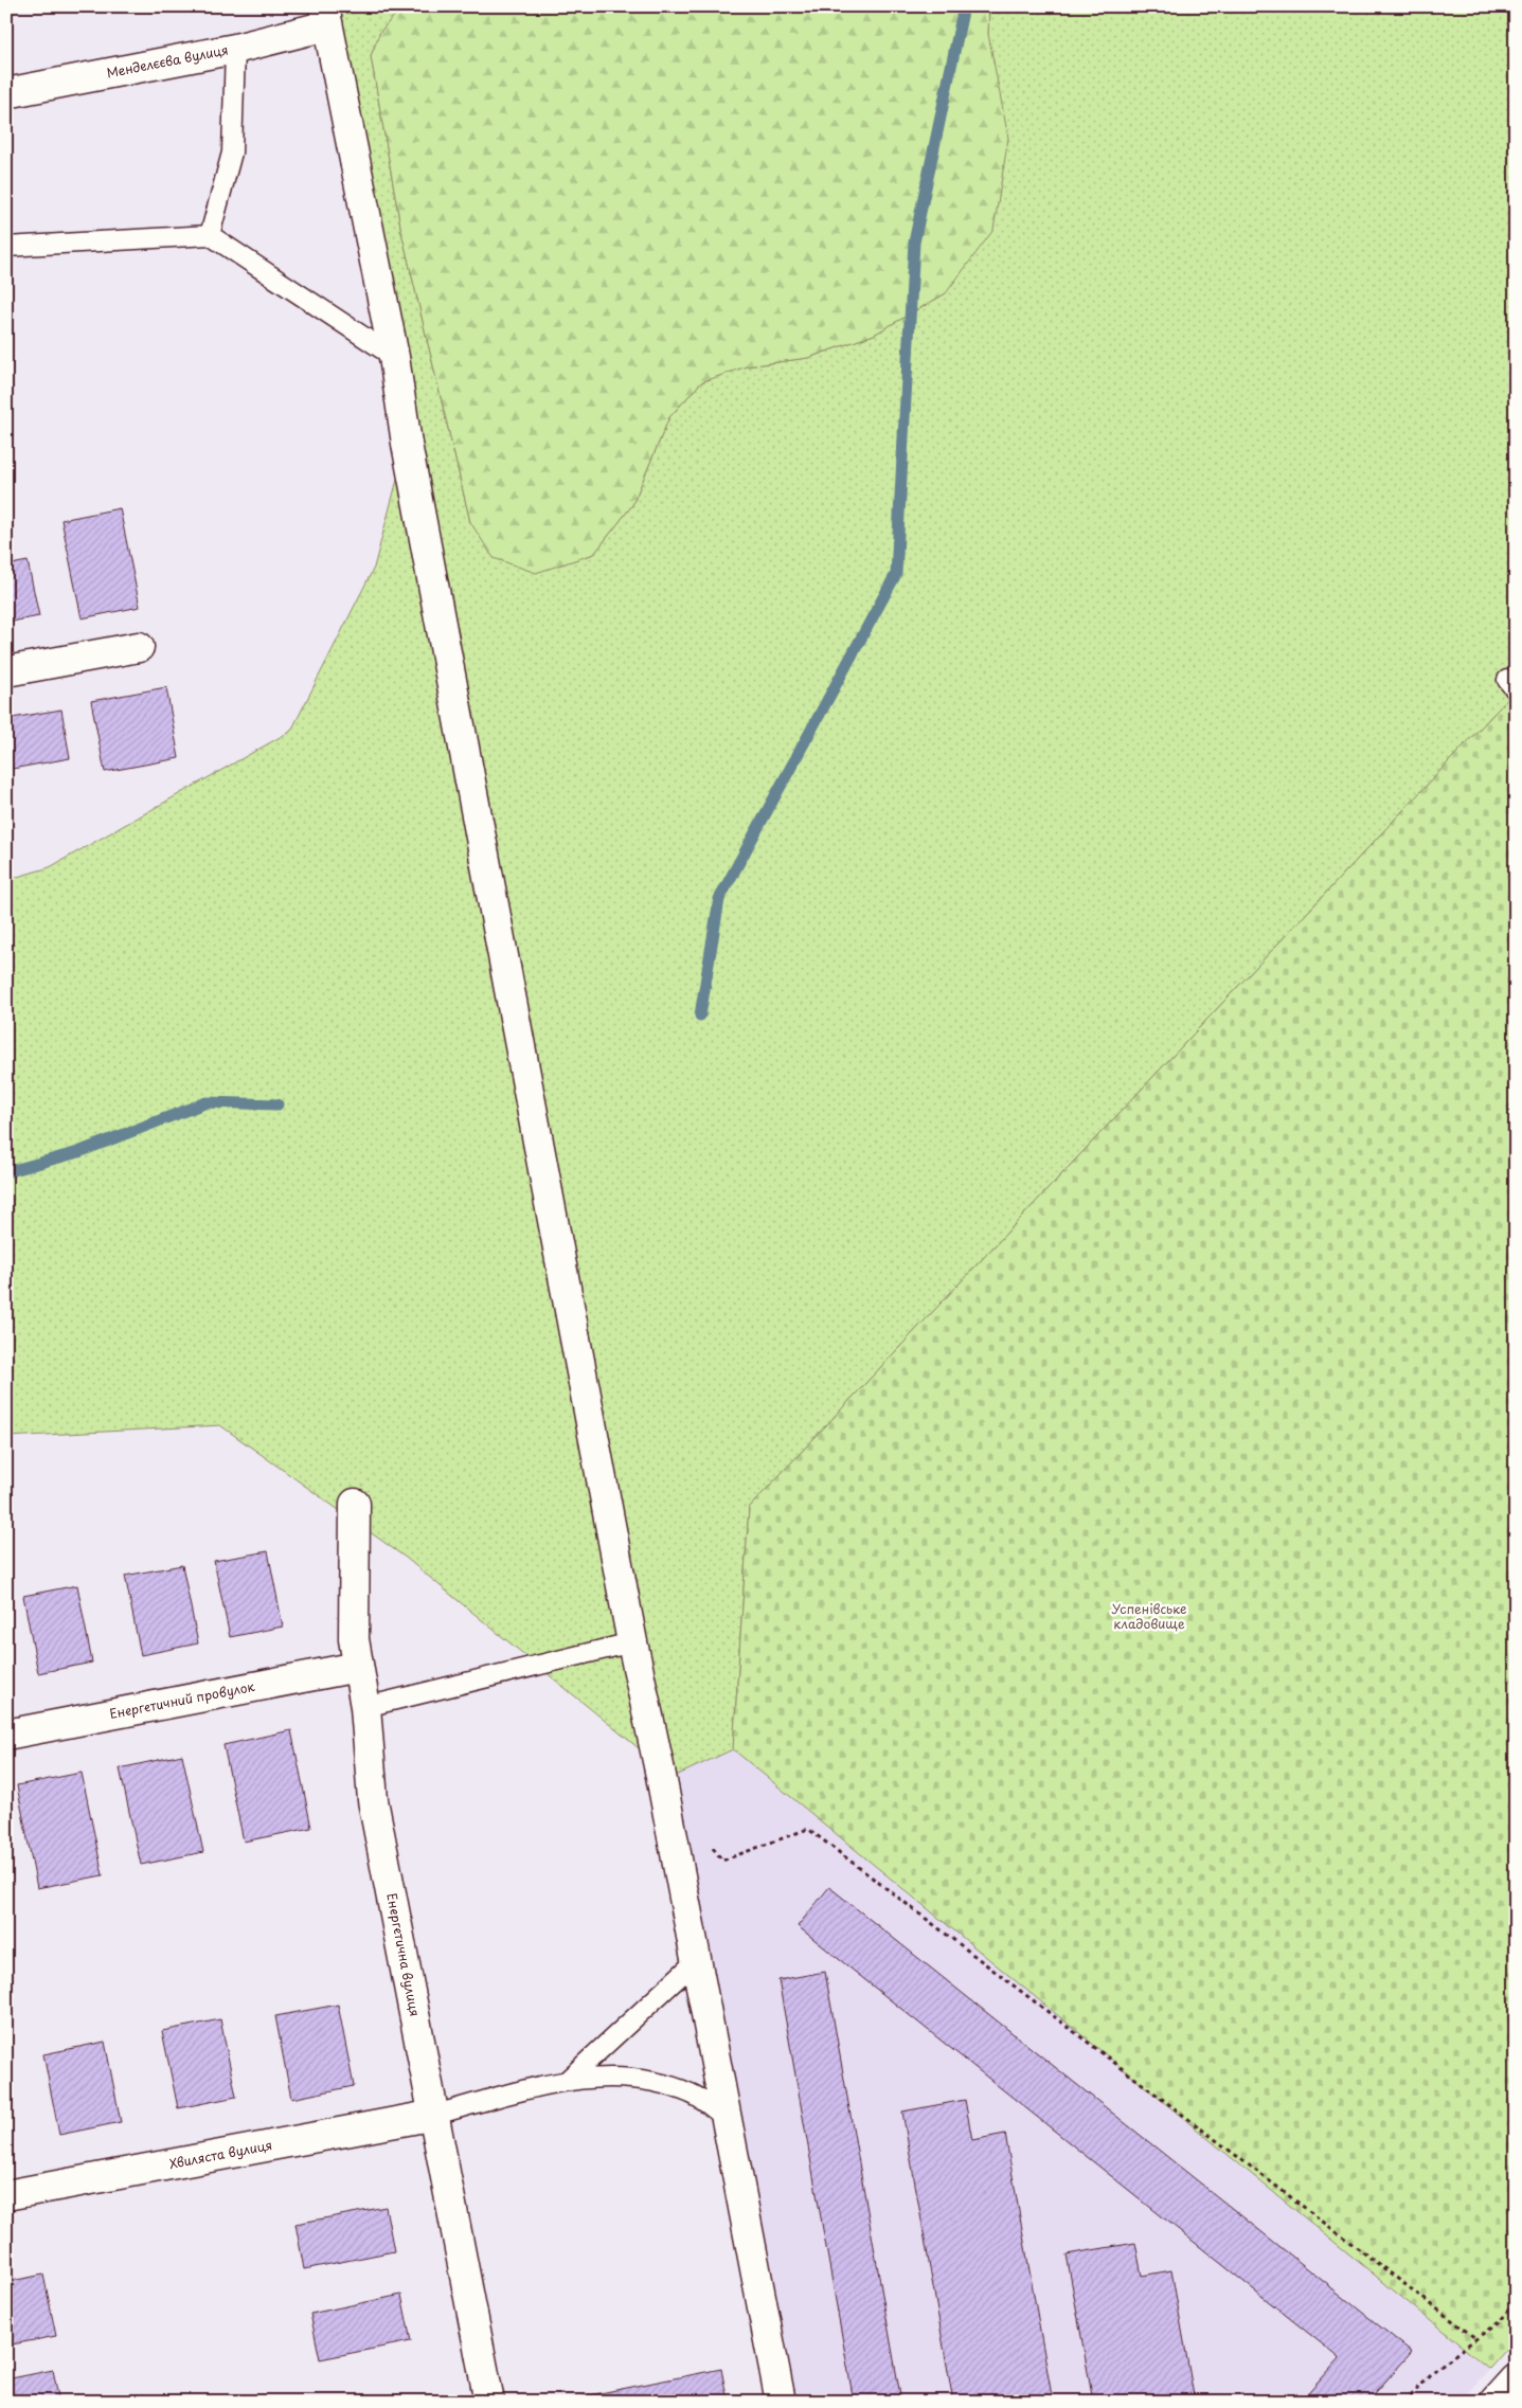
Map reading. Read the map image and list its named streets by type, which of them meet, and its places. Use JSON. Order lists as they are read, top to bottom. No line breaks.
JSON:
{"streets":{"main road":["Менделєєва вулиця","Енергетичний провулок","Енергетична вулиця","Хвиляста вулиця"]},"crossings":[["Енергетичний провулок","Енергетична вулиця"],["Енергетична вулиця","Хвиляста вулиця"]],"parks":["Успенівське кладовище"]}
